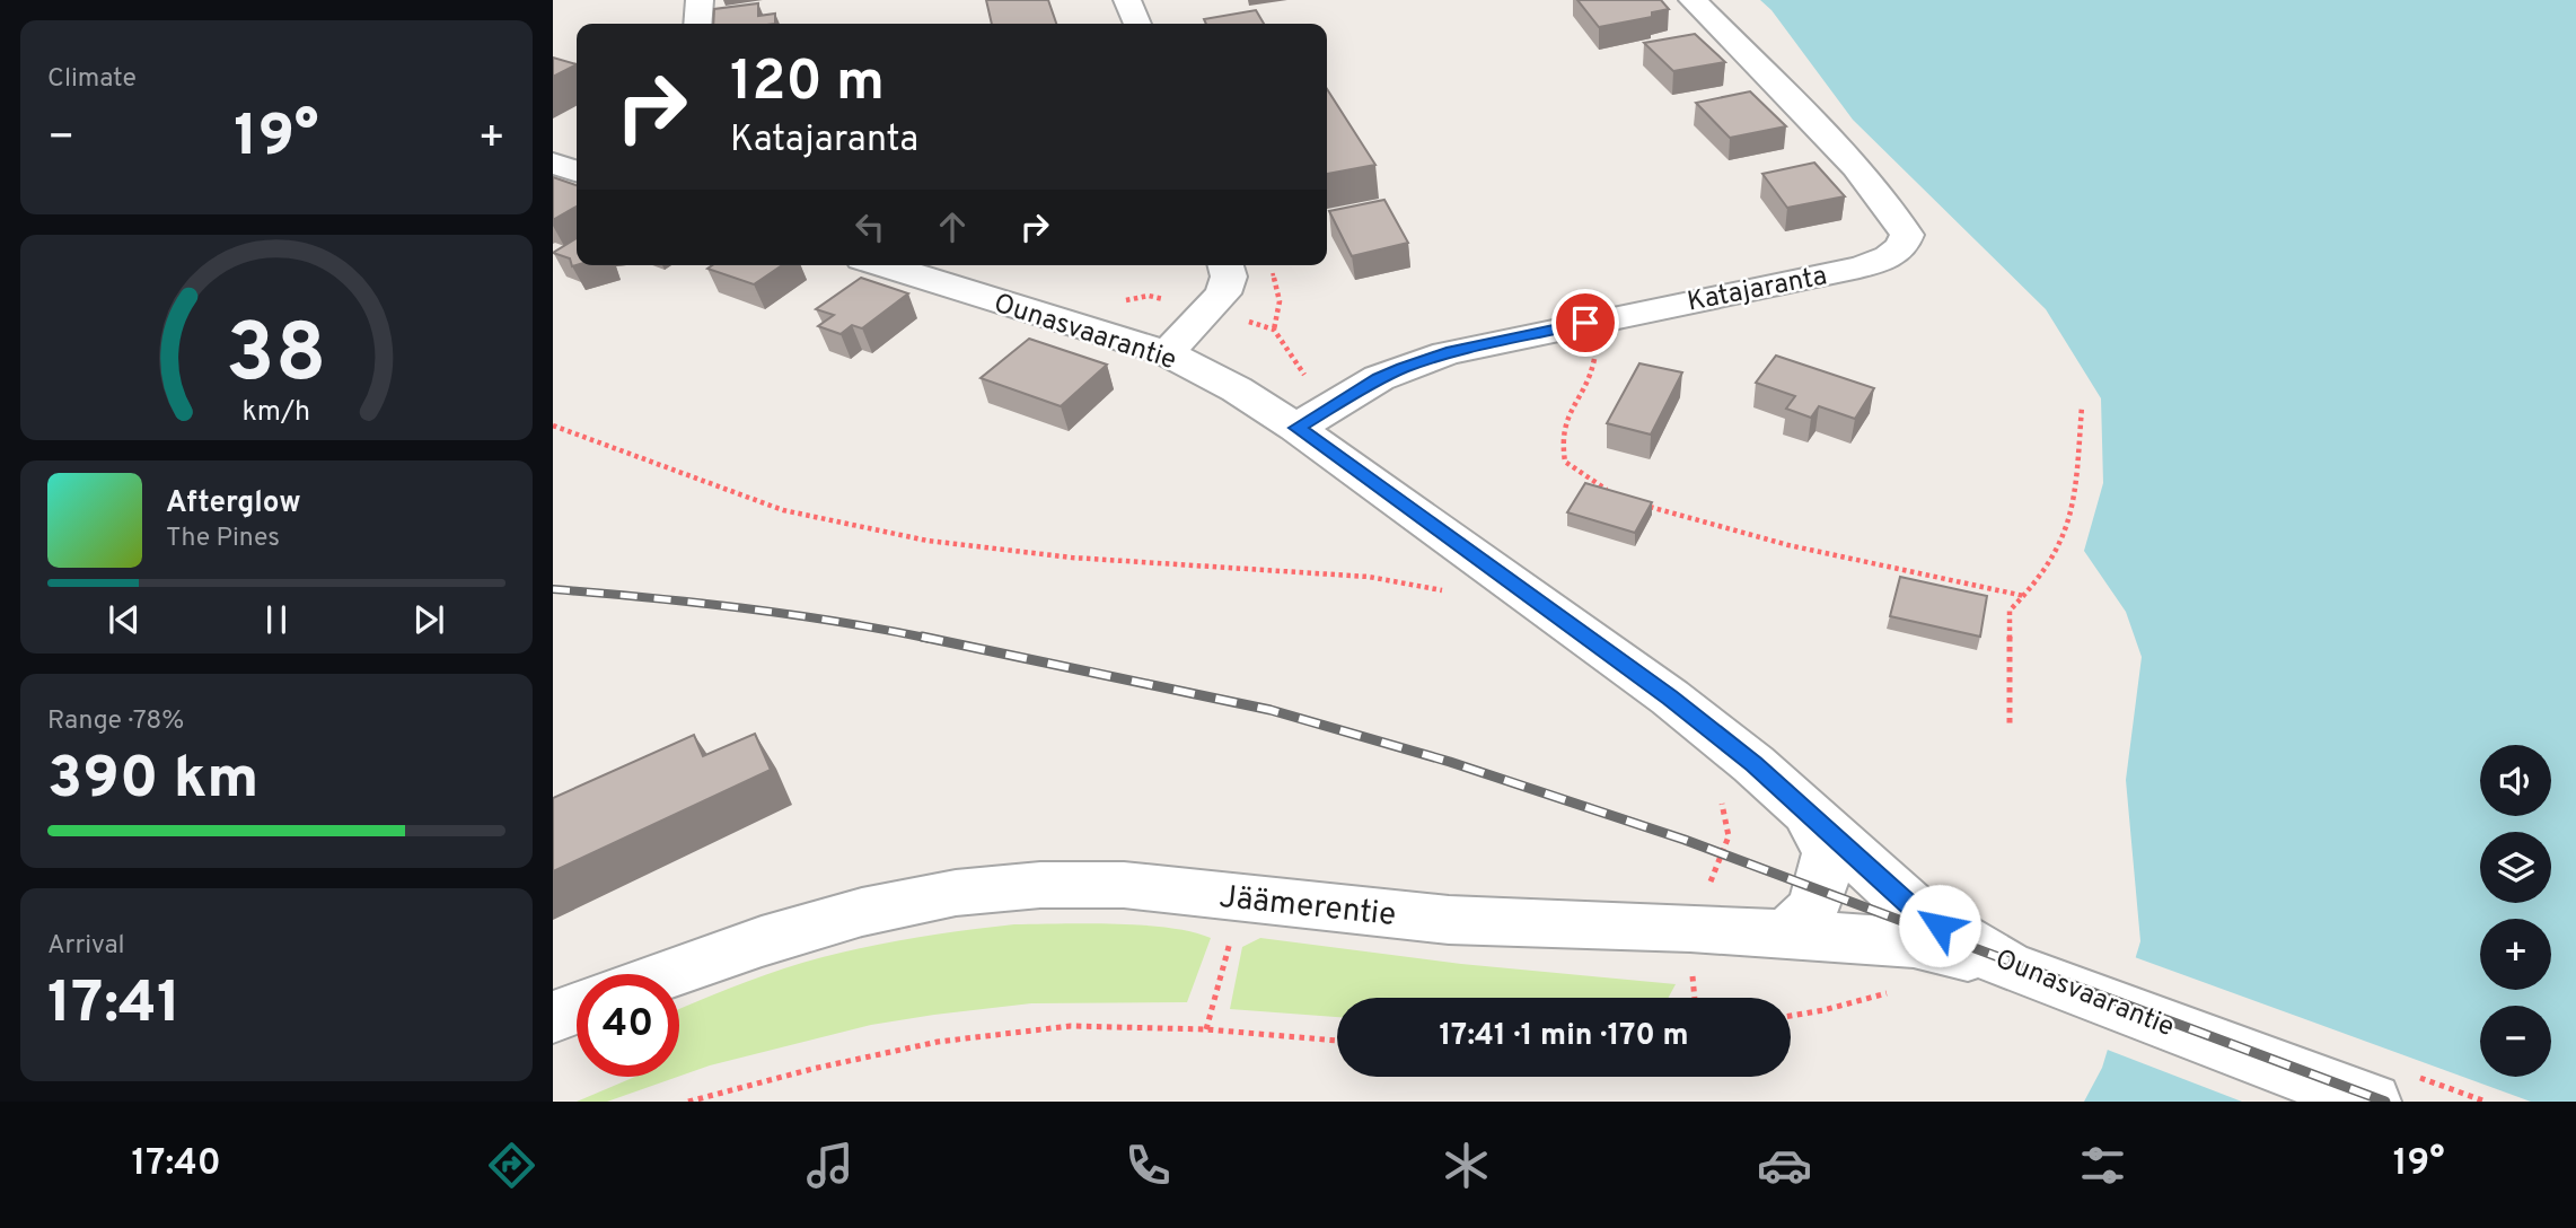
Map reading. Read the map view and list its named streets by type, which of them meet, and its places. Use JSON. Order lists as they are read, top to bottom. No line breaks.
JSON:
{"streets":{"street":["Katajaranta","Ounasvaarantie","Jäämerentie"]},"crossings":[["Katajaranta","Ounasvaarantie"],["Ounasvaarantie","Jäämerentie"]],"page":{"tile":["Climate",["Range · 78%","390 km"],["Arrival","17:41"]],"turn":["120 m","Katajaranta"],"heat":["−","19°","+"],"song":["Afterglow","The Pines"],"map_buttons":["+","−"],"limit":"40","trip":"17:41 · 1 min · 170 m","tabs":["17:40","19°"],"gauge":["38","km/h"]}}
